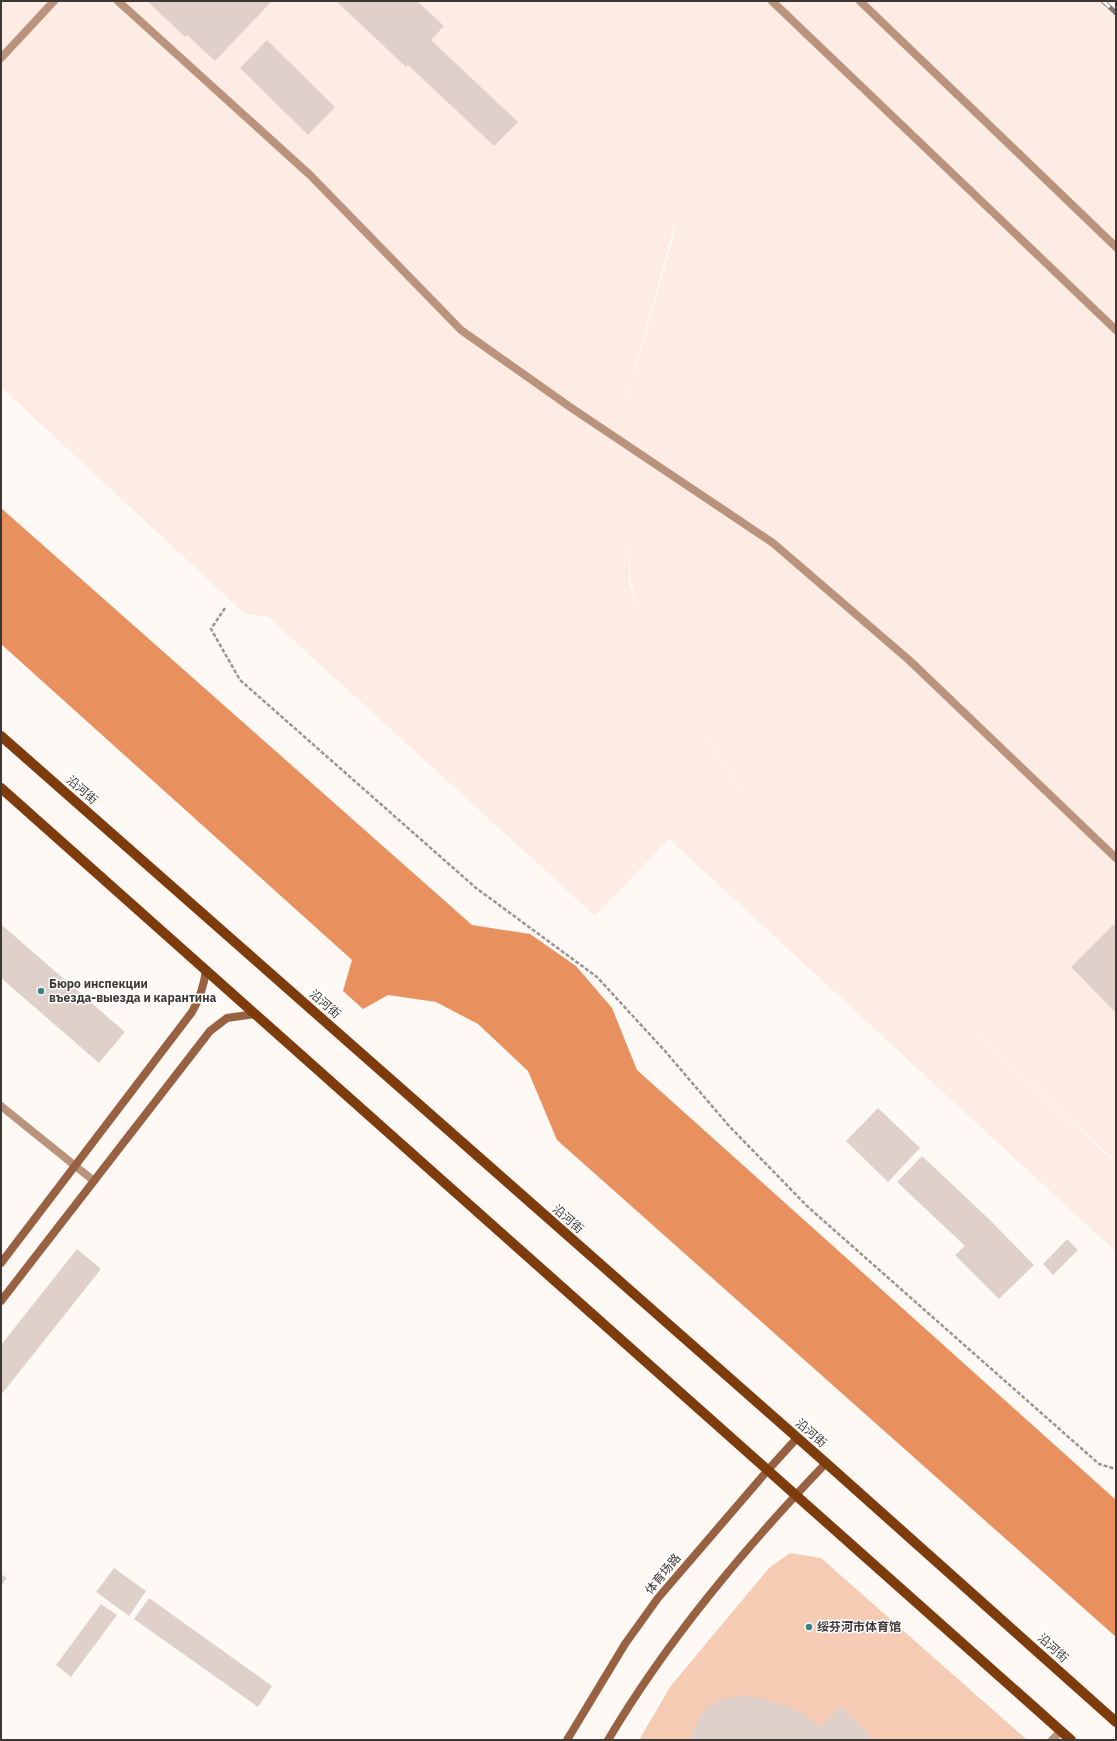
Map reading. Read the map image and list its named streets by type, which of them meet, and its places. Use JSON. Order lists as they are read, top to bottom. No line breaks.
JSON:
{"streets":{"main road":["沿河街"],"street":["体育场路"]},"crossings":[["沿河街","体育场路"]],"places":["Бюро инспекции въезда-выезда и карантина","绥芬河市体育馆"]}
